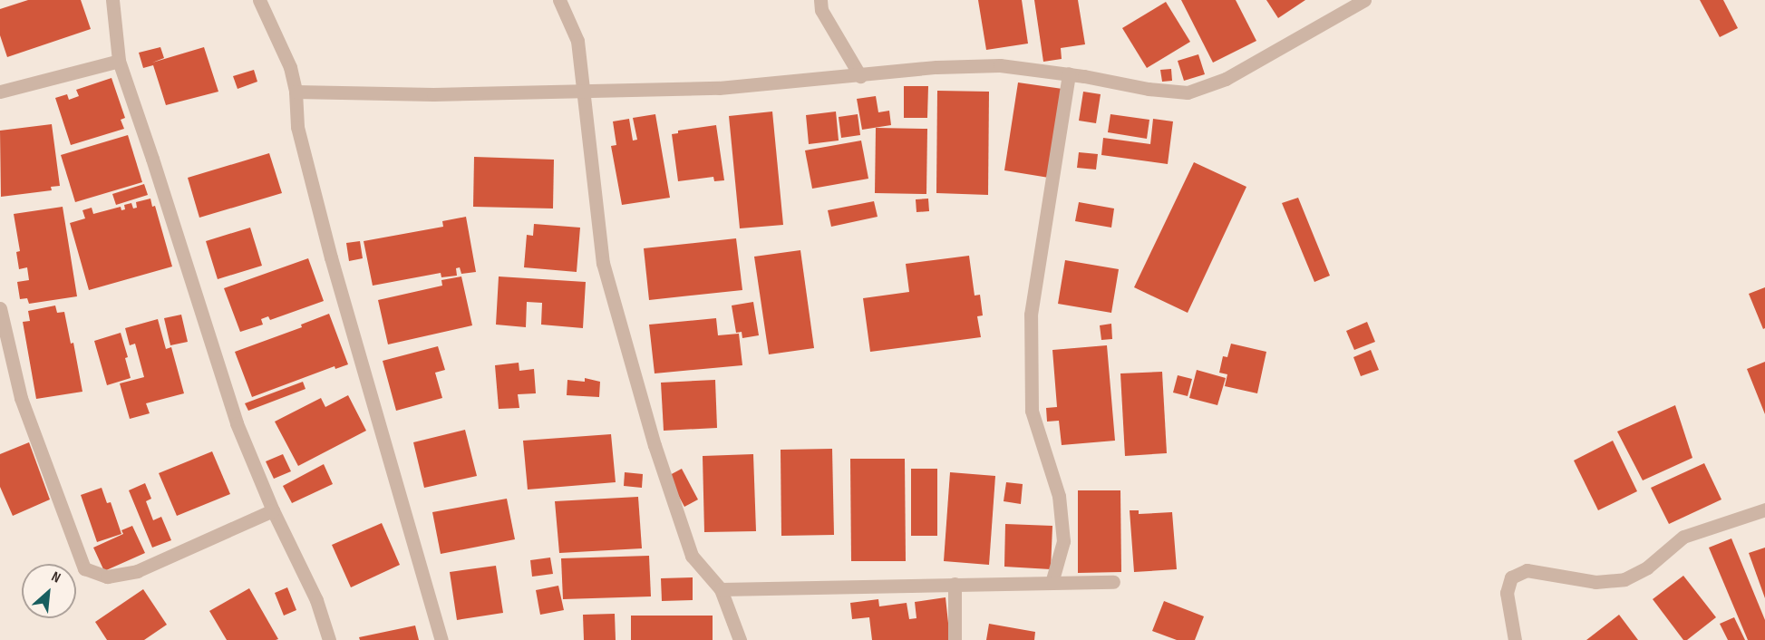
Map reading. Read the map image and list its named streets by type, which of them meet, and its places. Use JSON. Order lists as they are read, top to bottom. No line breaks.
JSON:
{"north":"top right"}
